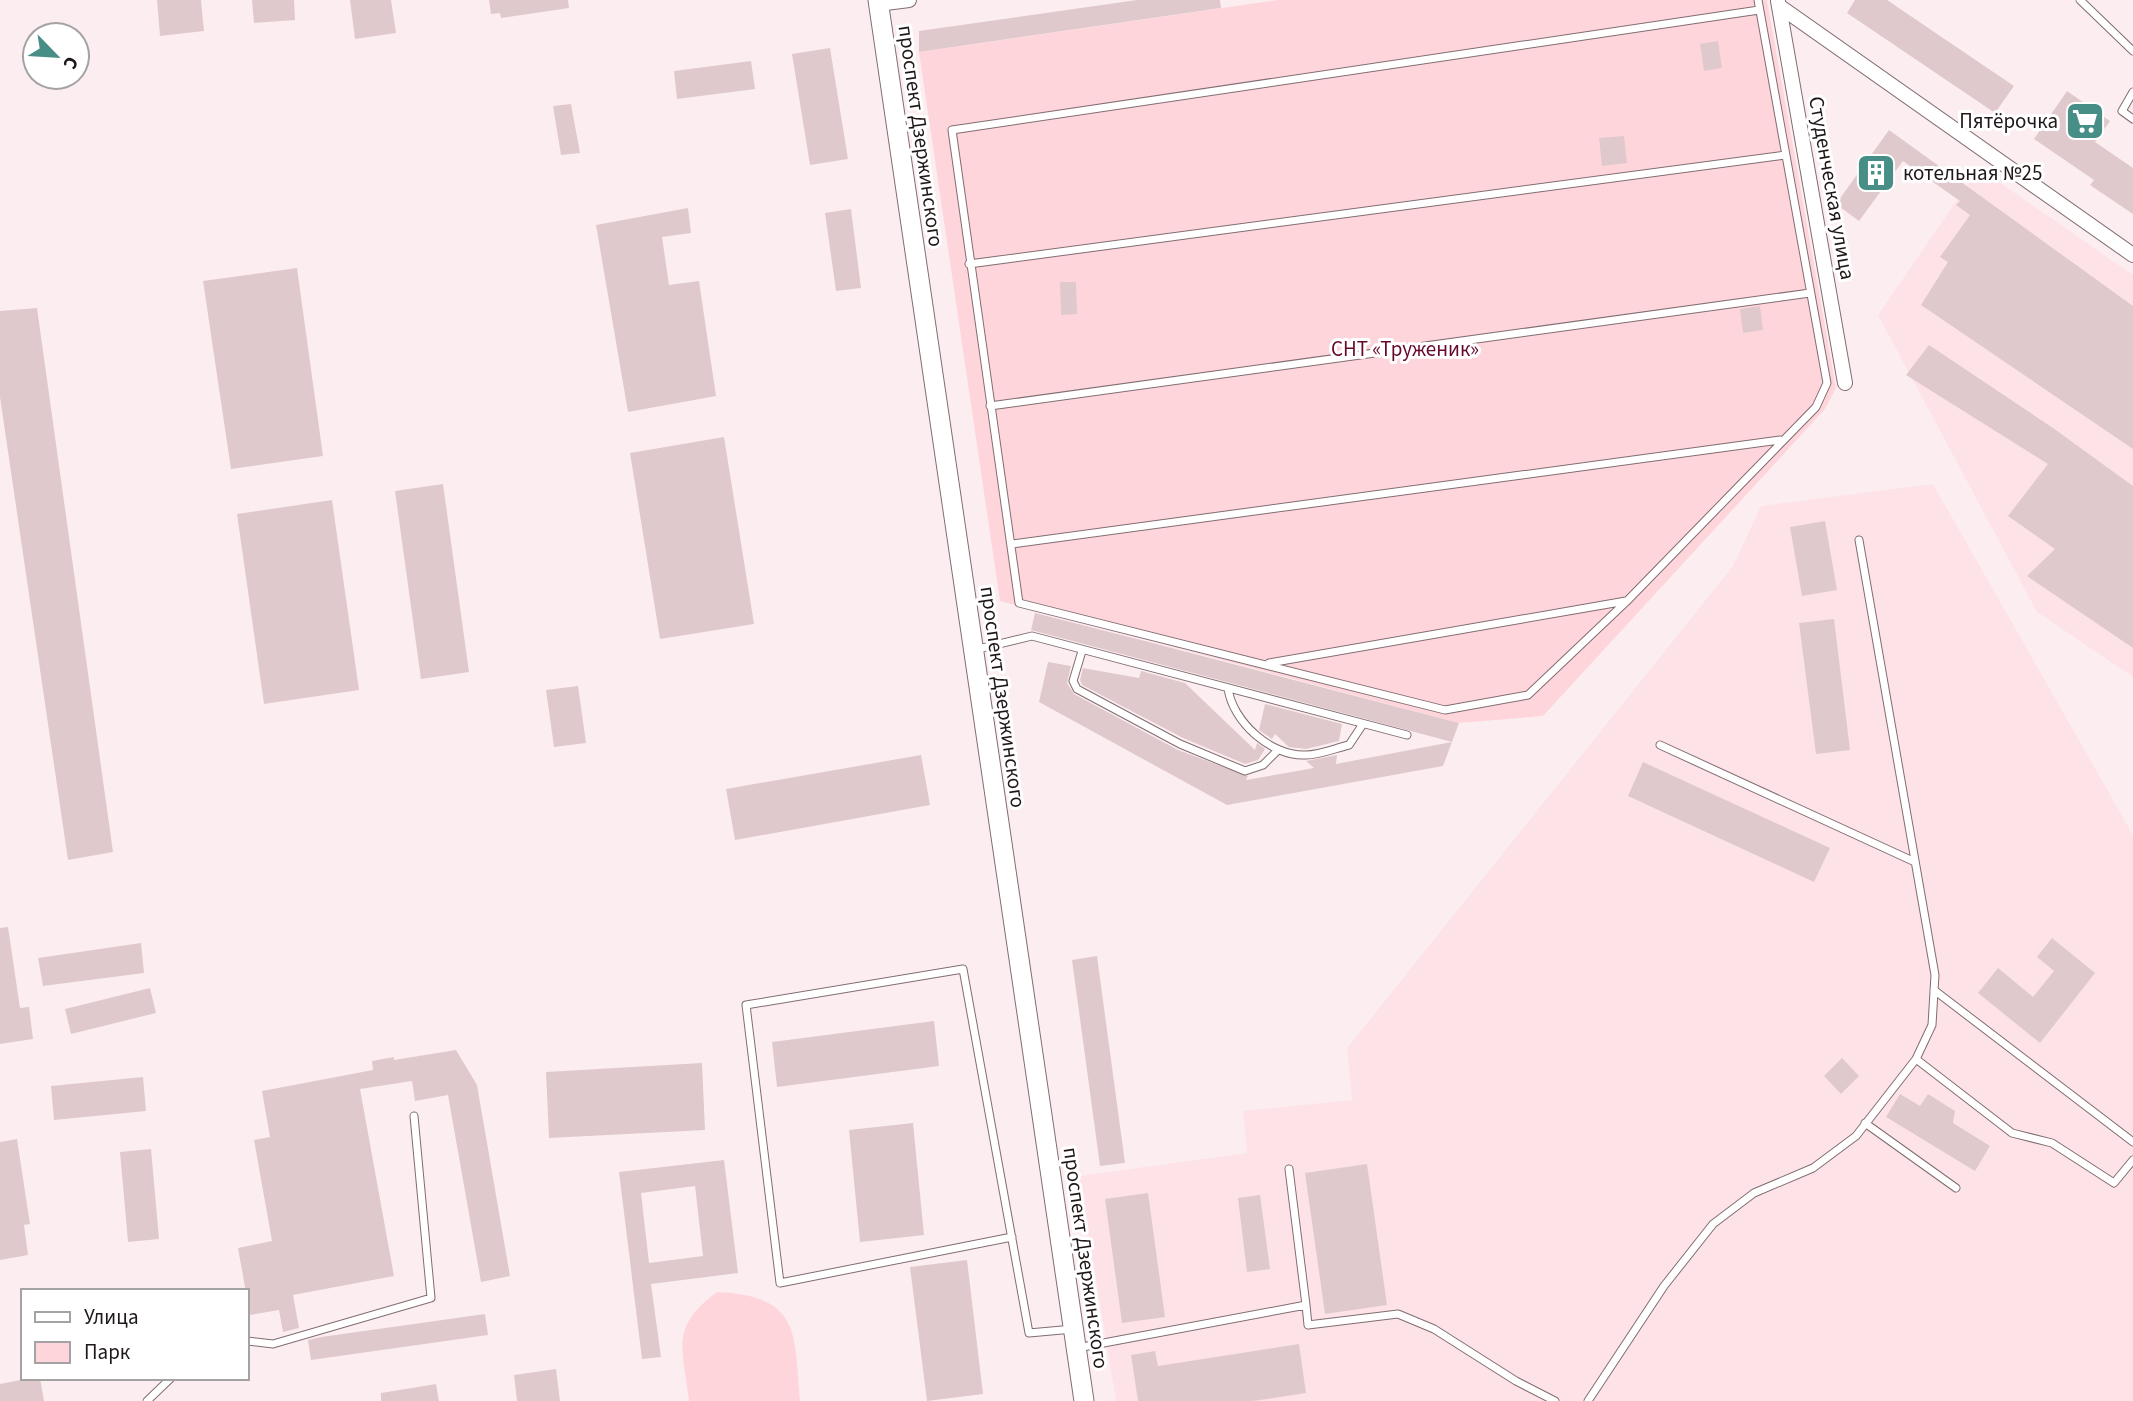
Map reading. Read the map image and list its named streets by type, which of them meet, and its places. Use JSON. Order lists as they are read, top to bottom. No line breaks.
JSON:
{"streets":{"main road":["проспект Дзержинского"],"street":["Студенческая улица"]},"parks":["СНТ «Труженик»"],"places":{"supermarket":["Пятёрочка"],"building":["котельная №25"]},"legend":["Улица","Парк"],"north":"bottom right"}
